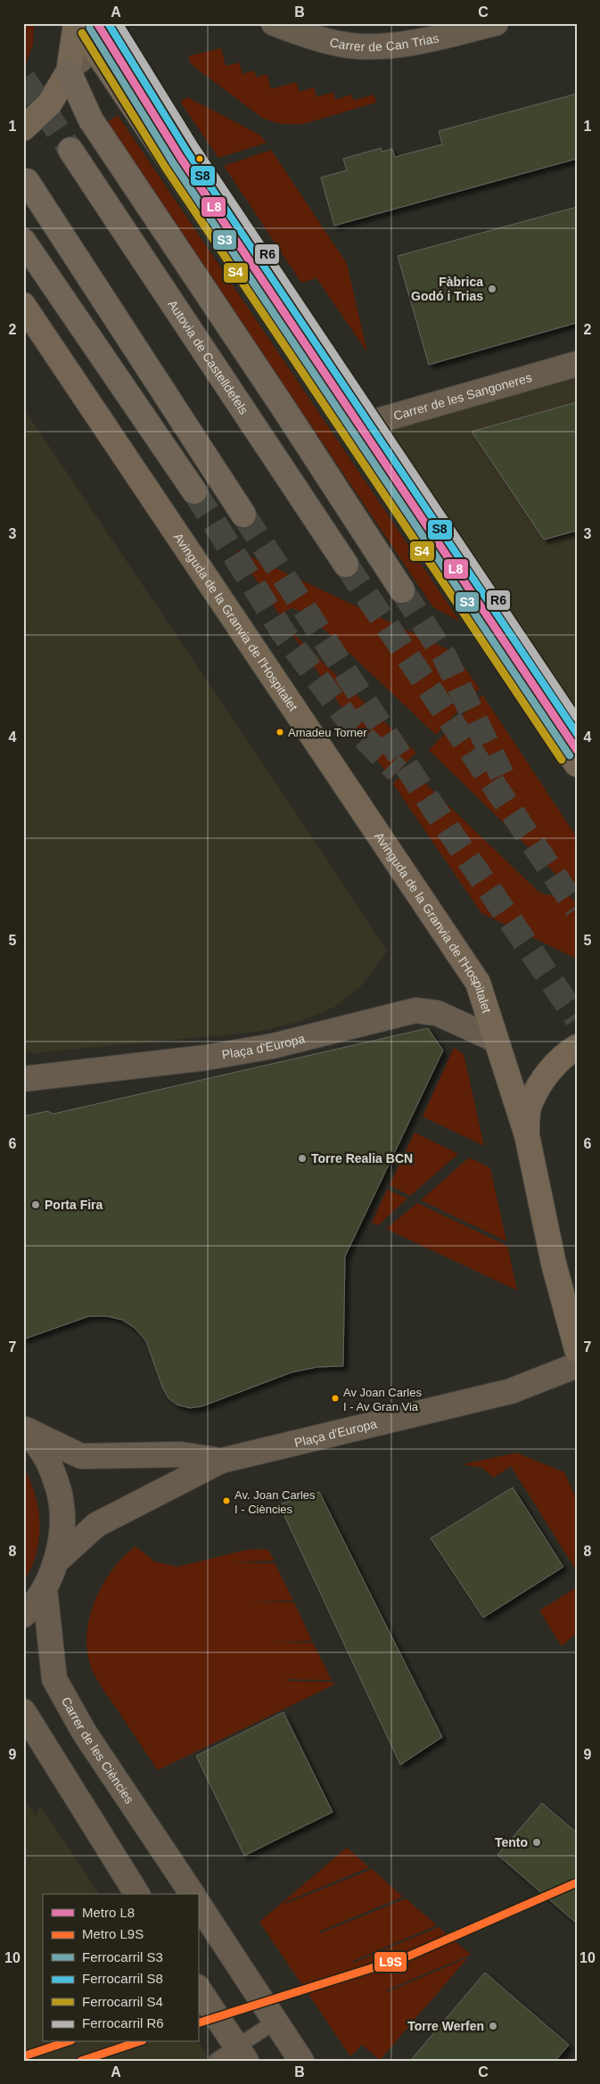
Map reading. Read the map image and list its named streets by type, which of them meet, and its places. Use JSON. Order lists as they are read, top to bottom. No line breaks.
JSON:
{"streets":{"highway":["Autovia de Castelldefels"],"main road":["Avinguda de la Granvia de l'Hospitalet"],"street":["Carrer de Can Trias","Carrer de les Sangoneres","Plaça d'Europa","Carrer de les Ciències"]},"crossings":[["Avinguda de la Granvia de l'Hospitalet","Plaça d'Europa"],["Plaça d'Europa","Carrer de les Ciències"]],"places":["Fàbrica Godó i Trias","Amadeu Torner","Torre Realia BCN","Porta Fira","Av Joan Carles I - Av Gran Via","Av. Joan Carles I - Ciències","Tento","Torre Werfen"],"lines":["metro line L8","rail line S8","rail line R6","rail line S3","rail line S4","metro line L9S"],"legend":["Metro L8","Metro L9S","Ferrocarril S3","Ferrocarril S8","Ferrocarril S4","Ferrocarril R6"],"grid":{"columns":["A","B","C"],"rows":["1","2","3","4","5","6","7","8","9","10"]}}
